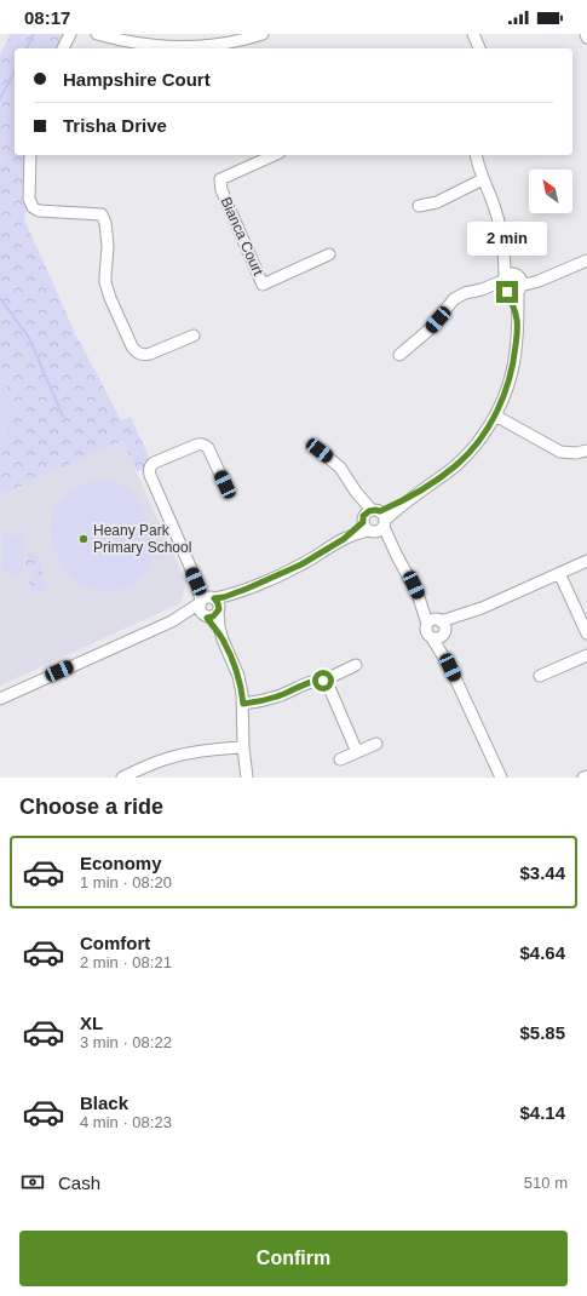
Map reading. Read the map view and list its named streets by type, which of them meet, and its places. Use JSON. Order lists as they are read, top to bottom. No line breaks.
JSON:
{"streets":{"street":["Bianca Court"]},"places":["Heany Park Primary School"],"north":"top left","page":{"status":"08:17","banner":["Hampshire Court","Trisha Drive"],"bubble":"2 min","heading":"Choose a ride","list":[{"name":"Economy","note":"1 min · 08:20","value":"$3.44"},{"name":"Comfort","note":"2 min · 08:21","value":"$4.64"},{"name":"XL","note":"3 min · 08:22","value":"$5.85"},{"name":"Black","note":"4 min · 08:23","value":"$4.14"}],"pay":["Cash","510 m"],"buttons":"Confirm"}}
